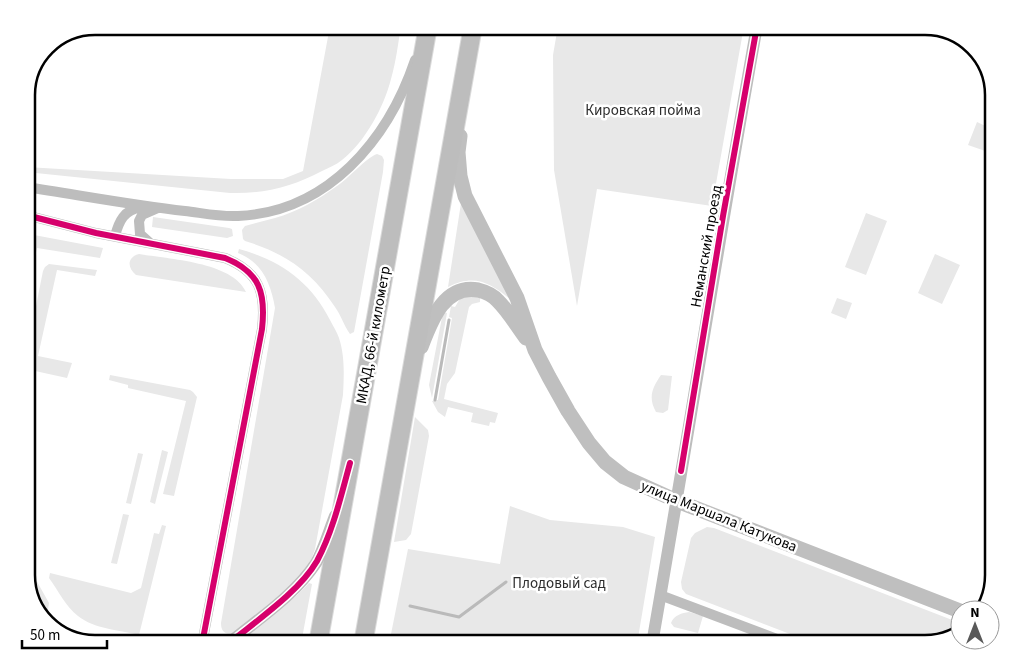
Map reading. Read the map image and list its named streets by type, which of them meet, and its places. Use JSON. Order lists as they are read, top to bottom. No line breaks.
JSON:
{"streets":{"highway":["МКАД, 66-й километр"],"main road":["улица Маршала Катукова"],"street":["Неманский проезд"]},"crossings":[["Неманский проезд","улица Маршала Катукова"]],"parks":["Кировская пойма","Плодовый сад"],"scale_bar":"50 m","north":"top"}
